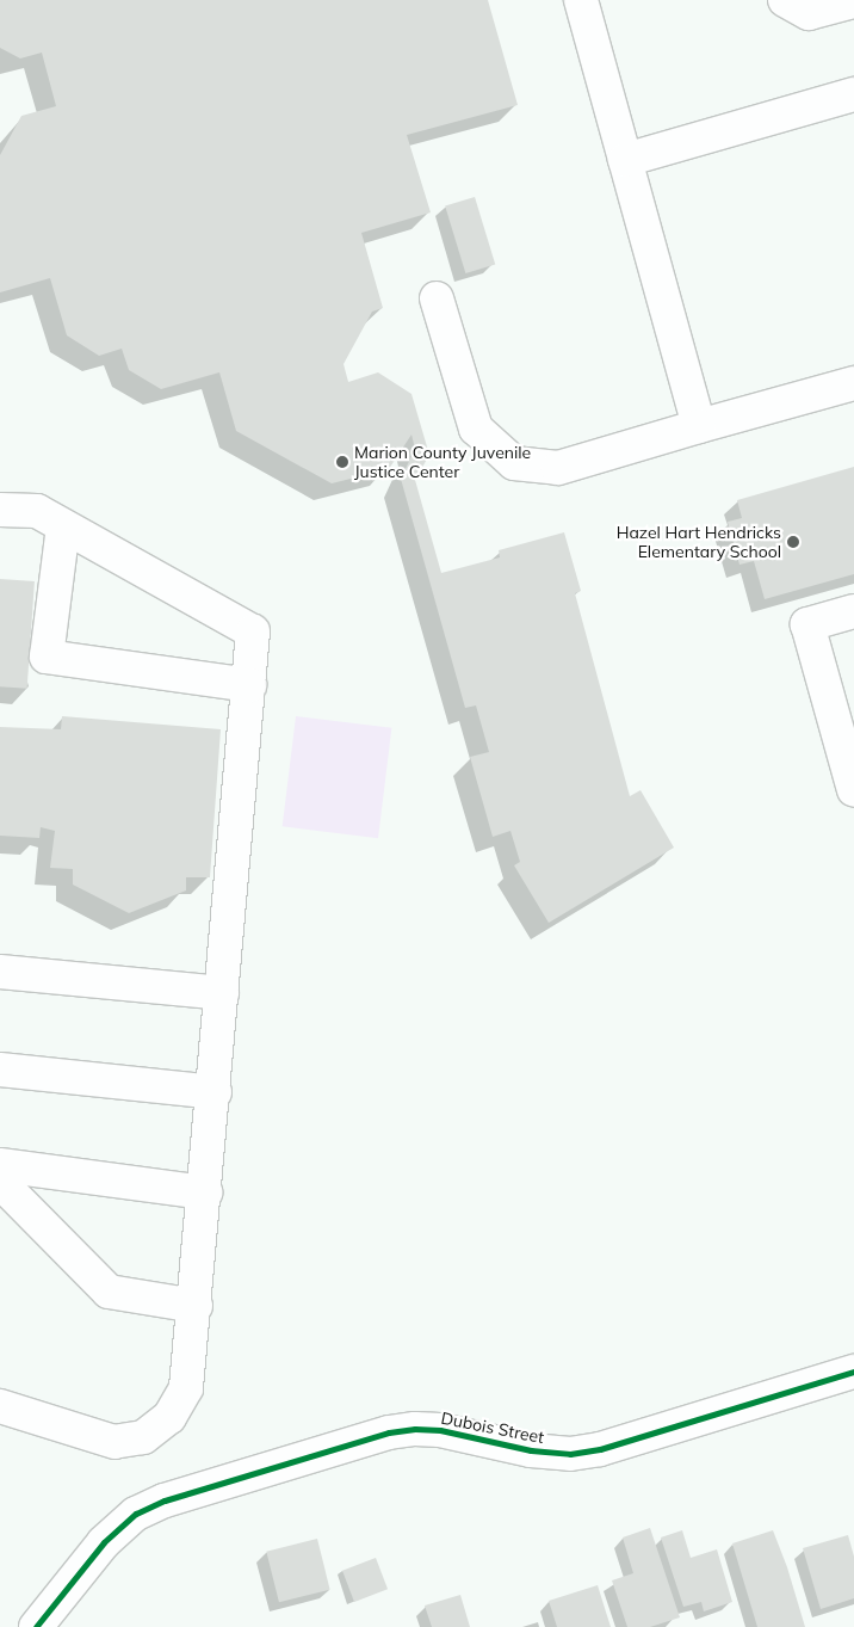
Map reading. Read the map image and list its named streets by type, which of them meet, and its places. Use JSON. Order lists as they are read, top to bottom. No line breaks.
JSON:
{"streets":{"street":["Dubois Street"]},"places":["Marion County Juvenile Justice Center","Hazel Hart Hendricks Elementary School"]}
